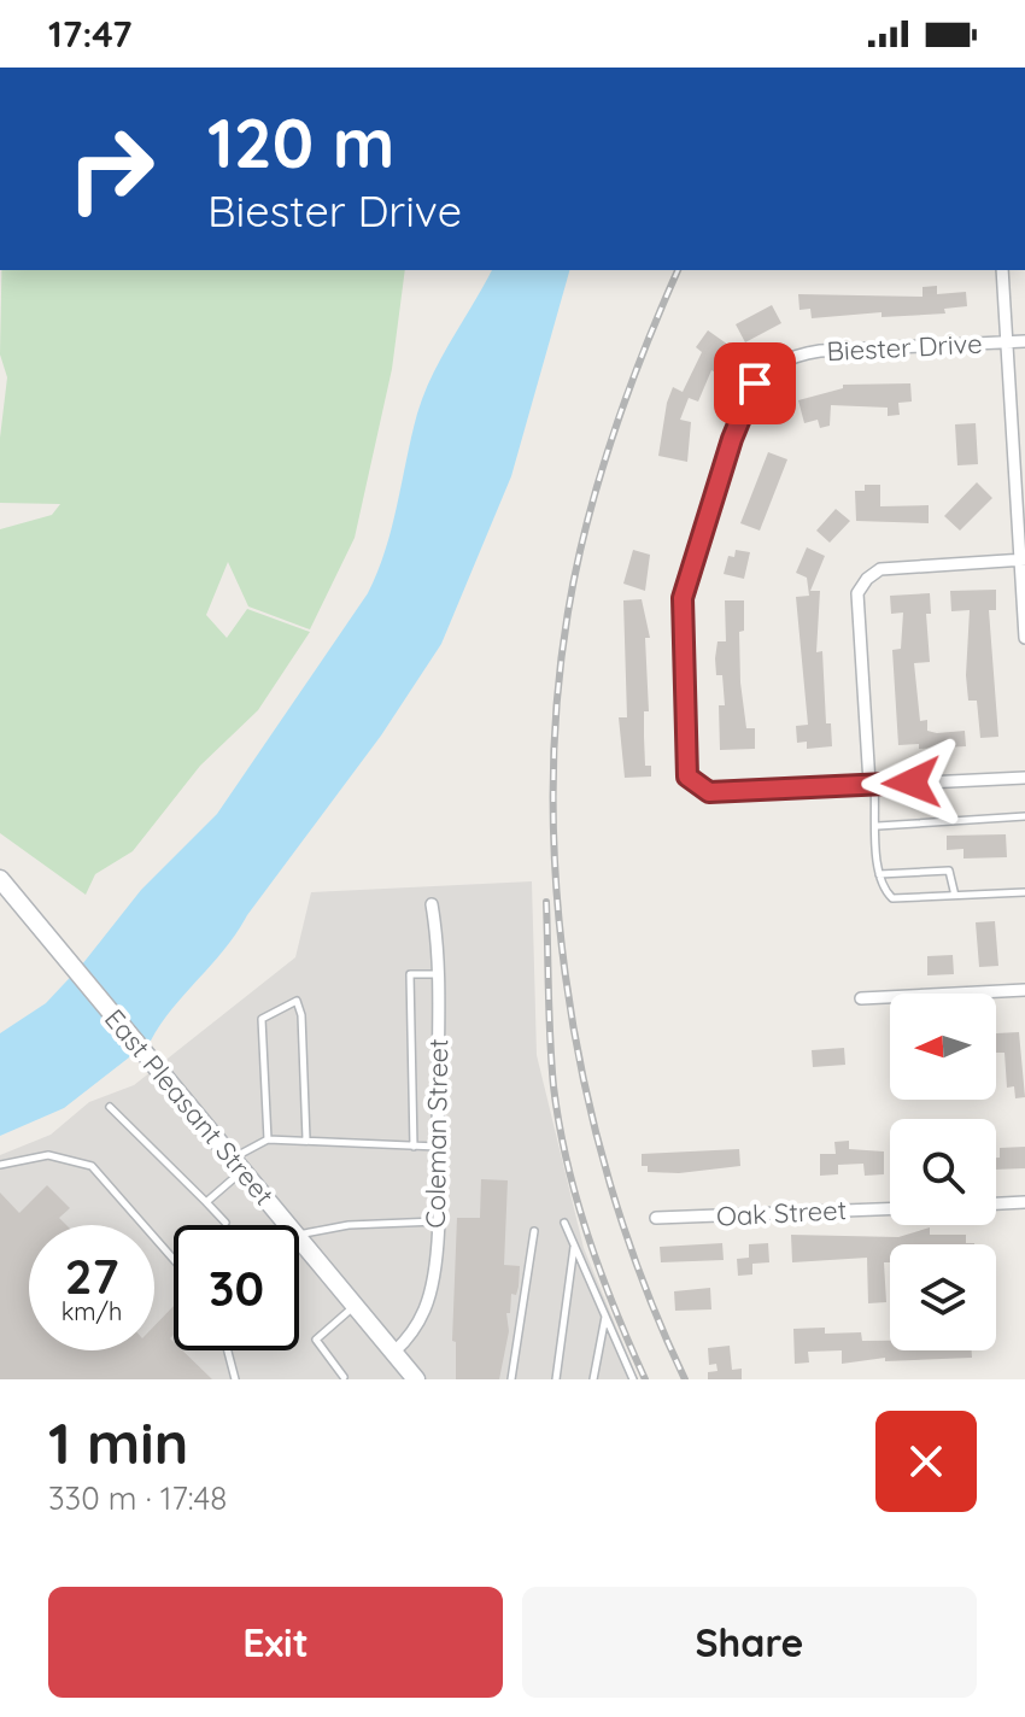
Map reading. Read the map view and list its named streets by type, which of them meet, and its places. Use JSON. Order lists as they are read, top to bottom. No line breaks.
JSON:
{"streets":{"main road":["East Pleasant Street"],"street":["Biester Drive","Coleman Street","Oak Street"]},"crossings":[["East Pleasant Street","Coleman Street"]],"north":"left","page":{"status":"17:47","turn":["120 m","Biester Drive"],"speed":"27 km/h","limit":"30","heading":["1 min","330 m · 17:48"],"buttons":["Exit","Share"]}}
